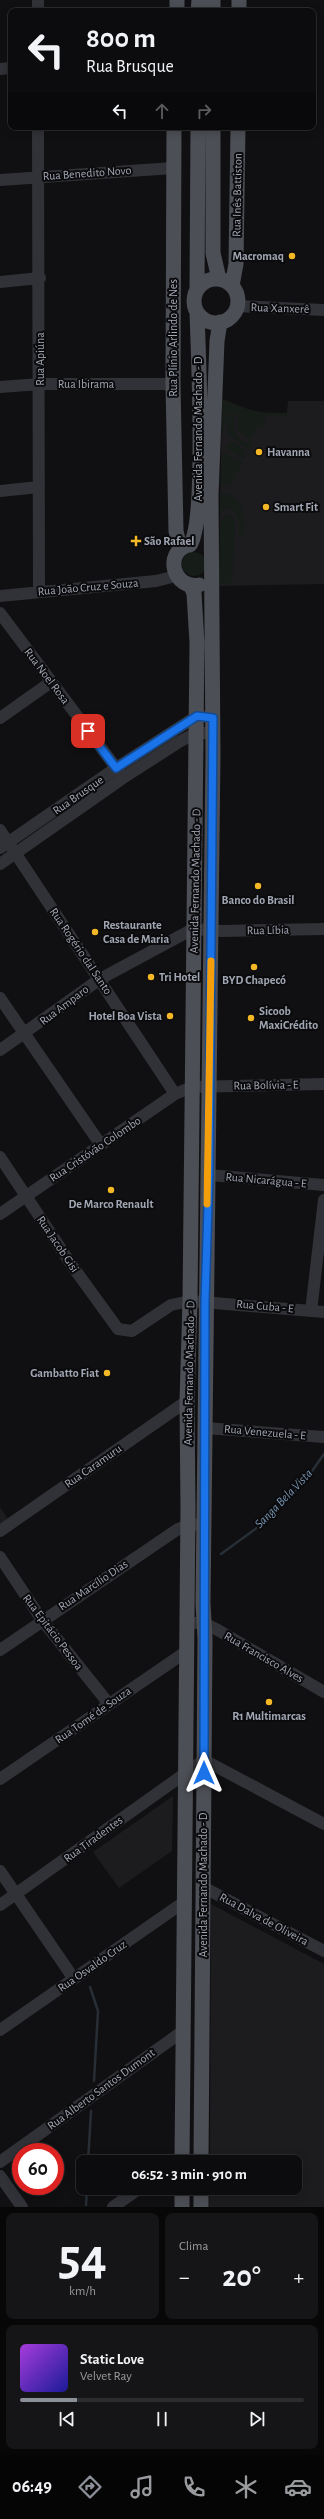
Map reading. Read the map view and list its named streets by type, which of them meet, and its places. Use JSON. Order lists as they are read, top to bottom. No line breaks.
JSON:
{"streets":{"main road":["Rua Inês Battiston","Rua Plínio Arlindo de Nes","Avenida Fernando Machado - D"],"street":["Rua Benedito Novo","Rua Xanxerê","Rua Apiúna","Rua Ibirama","Rua João Cruz e Souza","Rua Noel Rosa","Rua Brusque","Rua Líbia","Rua Rogério dal Santo","Rua Amparo","Rua Bolívia - E","Rua Cristóvão Colombo","Rua Nicarágua - E","Rua Jacob Gisi","Rua Cuba - E","Rua Venezuela - E","Rua Caramuru","Rua Marcílio Dias","Rua Epitácio Pessoa","Rua Francisco Alves","Rua Tomé de Souza","Rua Tiradentes","Rua Dalva de Oliveira","Rua Osvaldo Cruz","Rua Alberto Santos Dumont"]},"crossings":[["Rua Benedito Novo","Rua Plínio Arlindo de Nes"],["Rua Benedito Novo","Rua Apiúna"],["Rua Inês Battiston","Rua Xanxerê"],["Rua Inês Battiston","Avenida Fernando Machado - D"],["Rua Xanxerê","Avenida Fernando Machado - D"],["Rua Plínio Arlindo de Nes","Rua Ibirama"],["Rua Plínio Arlindo de Nes","Avenida Fernando Machado - D"],["Rua Plínio Arlindo de Nes","Rua João Cruz e Souza"],["Rua Apiúna","Rua Ibirama"],["Rua Apiúna","Rua João Cruz e Souza"],["Avenida Fernando Machado - D","Rua João Cruz e Souza"],["Avenida Fernando Machado - D","Rua Brusque"],["Avenida Fernando Machado - D","Rua Líbia"],["Avenida Fernando Machado - D","Rua Amparo"],["Avenida Fernando Machado - D","Rua Bolívia - E"],["Avenida Fernando Machado - D","Rua Cristóvão Colombo"],["Avenida Fernando Machado - D","Rua Nicarágua - E"],["Avenida Fernando Machado - D","Rua Cuba - E"],["Avenida Fernando Machado - D","Rua Venezuela - E"],["Avenida Fernando Machado - D","Rua Caramuru"],["Avenida Fernando Machado - D","Rua Marcílio Dias"],["Avenida Fernando Machado - D","Rua Francisco Alves"],["Avenida Fernando Machado - D","Rua Tomé de Souza"],["Avenida Fernando Machado - D","Rua Tiradentes"],["Avenida Fernando Machado - D","Rua Dalva de Oliveira"],["Avenida Fernando Machado - D","Rua Osvaldo Cruz"],["Avenida Fernando Machado - D","Rua Alberto Santos Dumont"],["Rua Noel Rosa","Rua Brusque"],["Rua Brusque","Rua Rogério dal Santo"],["Rua Líbia","Rua Amparo"],["Rua Rogério dal Santo","Rua Amparo"],["Rua Rogério dal Santo","Rua Cristóvão Colombo"],["Rua Bolívia - E","Rua Cristóvão Colombo"],["Rua Cristóvão Colombo","Rua Jacob Gisi"],["Rua Jacob Gisi","Rua Cuba - E"],["Rua Marcílio Dias","Rua Epitácio Pessoa"],["Rua Epitácio Pessoa","Rua Tomé de Souza"]],"water":["Sanga Bela Vista"],"places":{"other":["Macromaq","Havanna","Smart Fit","Banco do Brasil","Restaurante Casa de Maria","BYD Chapecó","Tri Hotel","Hotel Boa Vista","Sicoob MaxiCrédito","De Marco Renault","Gambatto Fiat","R1 Multimarcas"],"health":["São Rafael"]},"page":{"turn":["800 m","Rua Brusque"],"limit":"60","trip":"06:52 · 3 min · 910 m","tile":[["54","km/h"],"Clima"],"heat":["−","20°","+"],"song":["Static Love","Velvet Ray"],"tabs":"06:49"}}
